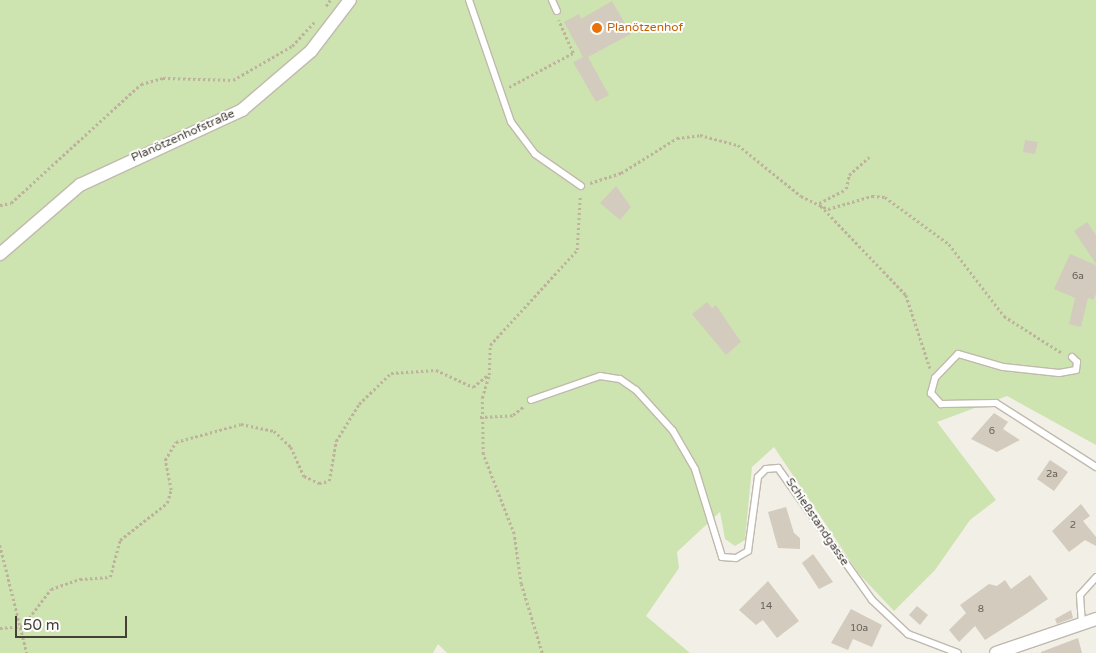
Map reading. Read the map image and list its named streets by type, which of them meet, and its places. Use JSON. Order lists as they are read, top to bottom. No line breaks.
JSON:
{"streets":{"street":["Planötzenhofstraße"],"lane":["Schießstandgasse"]},"places":["Planötzenhof"],"house_numbers":["6a","6","2a","2","14","8","10a"],"scale_bar":"50 m"}
